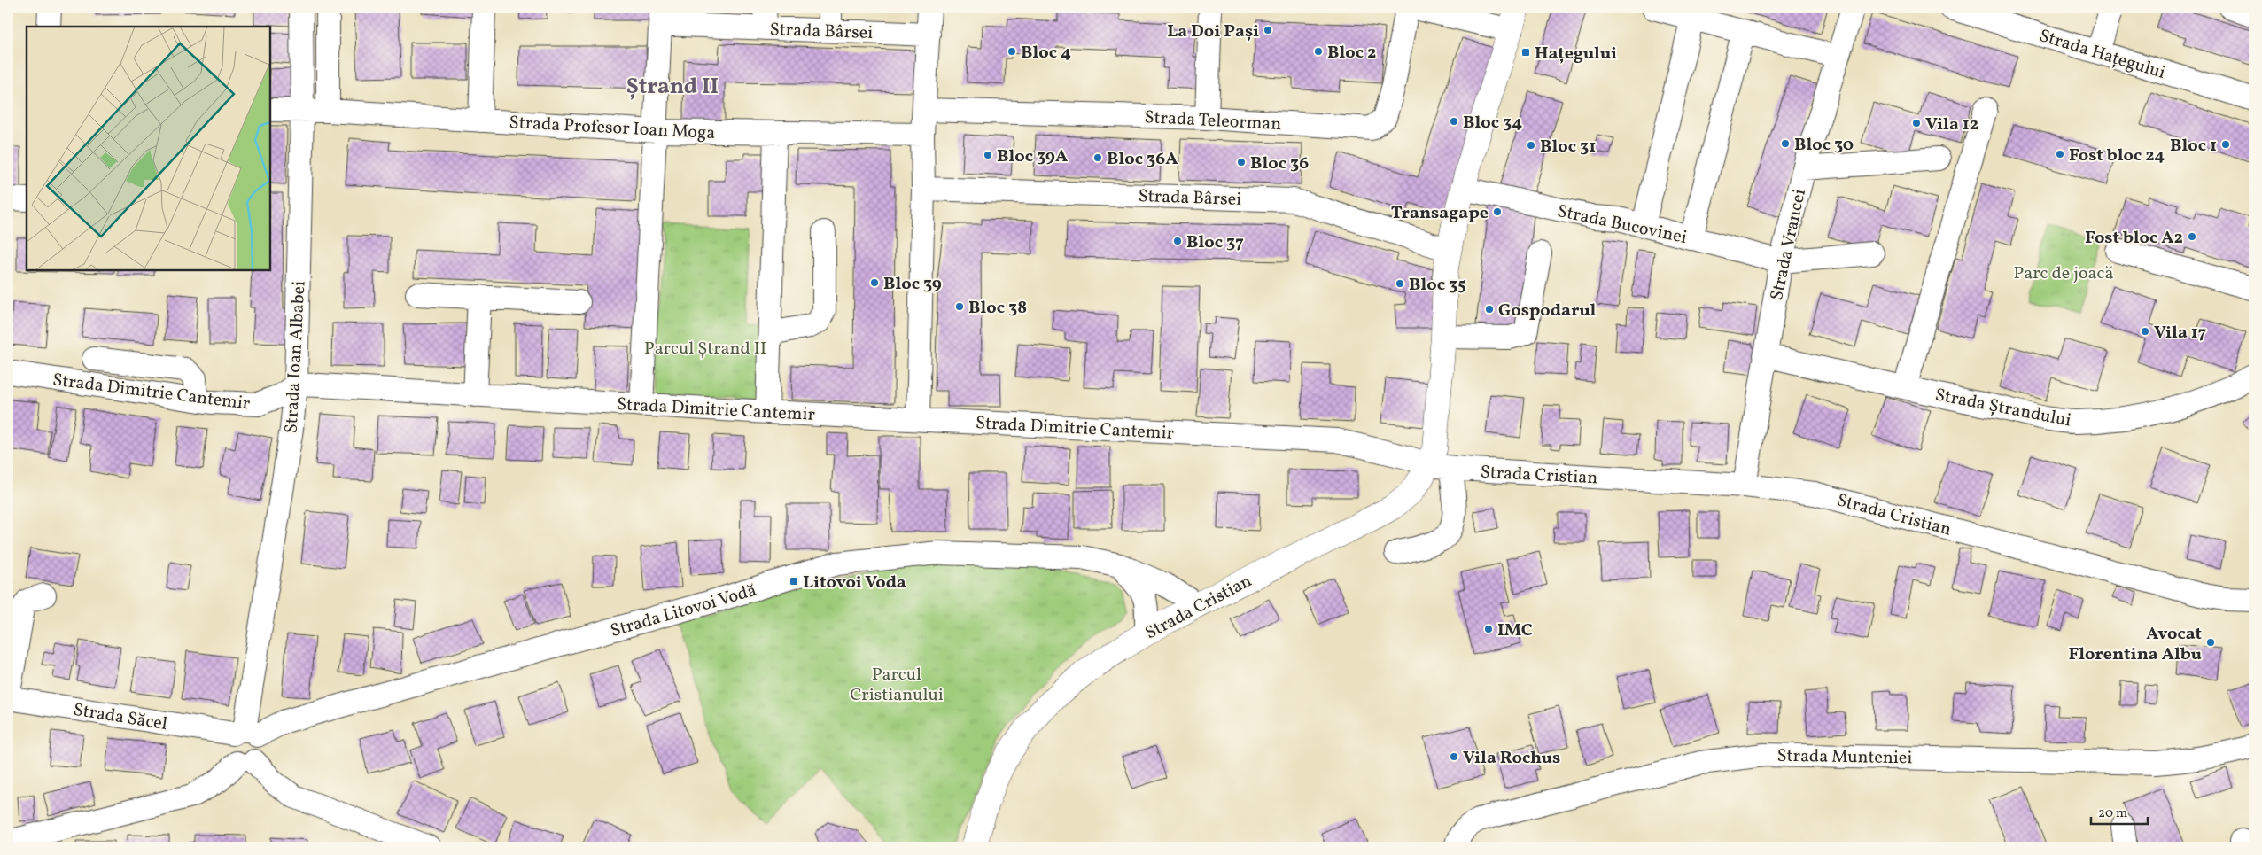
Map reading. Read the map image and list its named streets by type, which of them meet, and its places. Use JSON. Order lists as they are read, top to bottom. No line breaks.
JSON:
{"streets":{"main road":["Strada Cristian"],"street":["Strada Bârsei","Strada Hațegului","Strada Teleorman","Strada Profesor Ioan Moga","Strada Bucovinei","Strada Vrancei","Strada Ioan Albabei","Strada Dimitrie Cantemir","Strada Ștrandului","Strada Litovoi Vodă","Strada Săcel","Strada Munteniei"]},"crossings":[["Strada Profesor Ioan Moga","Strada Ioan Albabei"],["Strada Bucovinei","Strada Vrancei"],["Strada Vrancei","Strada Ștrandului"],["Strada Vrancei","Strada Cristian"],["Strada Ioan Albabei","Strada Dimitrie Cantemir"],["Strada Ioan Albabei","Strada Litovoi Vodă"],["Strada Ioan Albabei","Strada Săcel"],["Strada Dimitrie Cantemir","Strada Cristian"],["Strada Cristian","Strada Litovoi Vodă"],["Strada Litovoi Vodă","Strada Săcel"]],"districts":["Ștrand II"],"parks":["Parc de joacă","Parcul Ștrand II","Parcul Cristianului"],"places":{"other":["La Doi Pași","Bloc 4","Bloc 2","Bloc 34","Vila 12","Bloc 30","Bloc 1","Bloc 31","Fost bloc 24","Bloc 39A","Bloc 36A","Bloc 36","Transagape","Fost bloc A2","Bloc 37","Bloc 39","Bloc 35","Bloc 38","Gospodarul","Vila 17","IMC","Avocat Florentina Albu","Vila Rochus"],"transit":["Hațegului","Litovoi Voda"]},"scale_bar":"20 m"}
